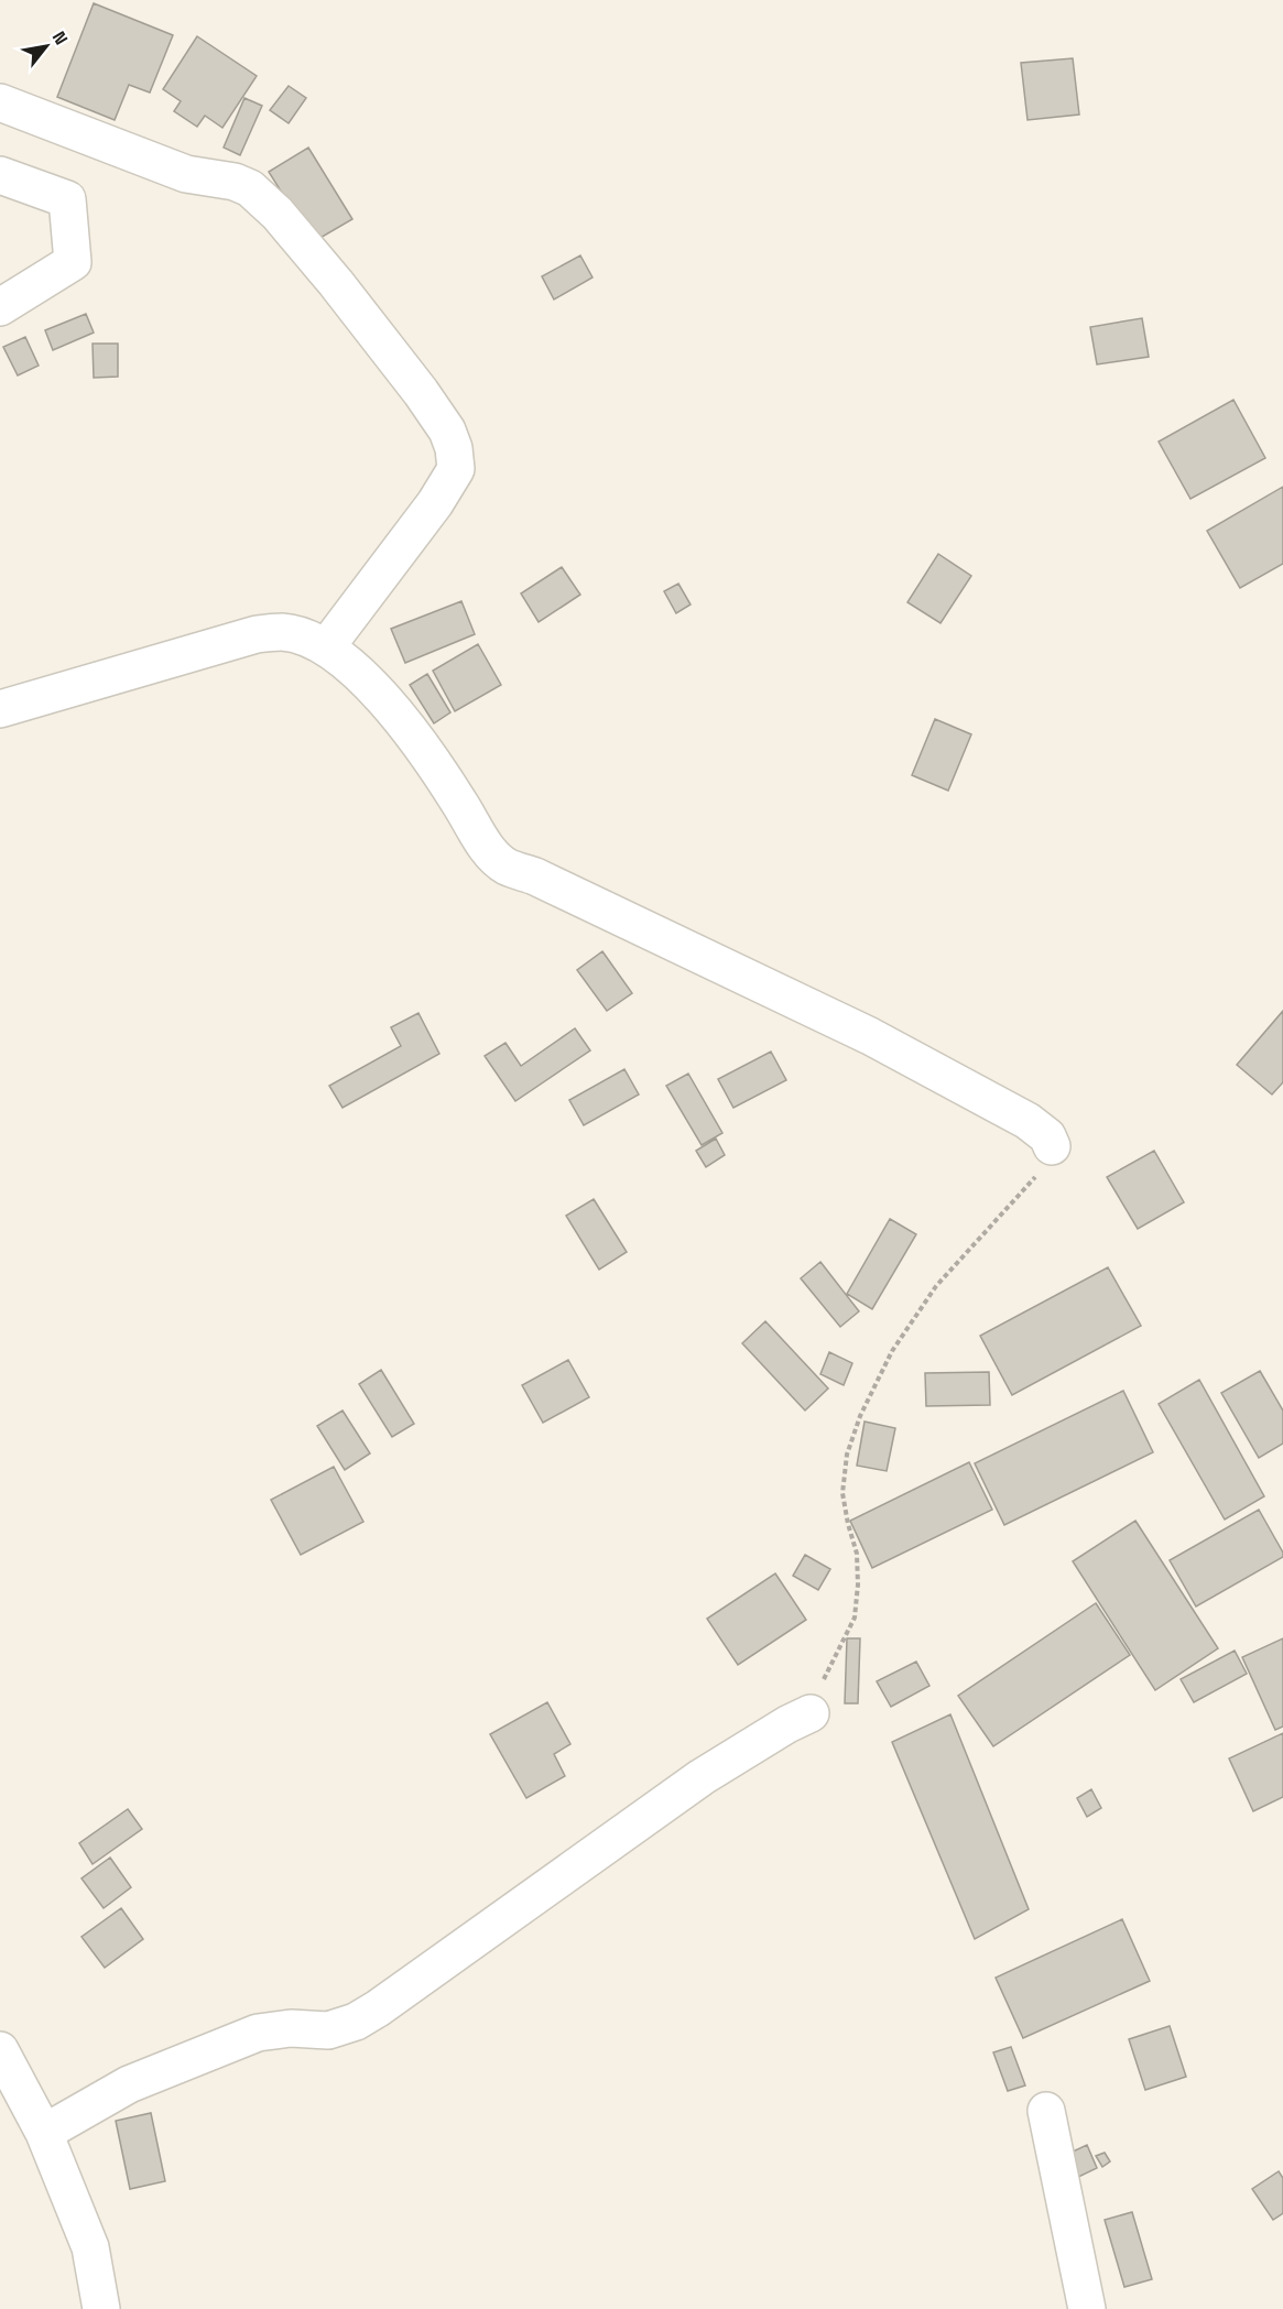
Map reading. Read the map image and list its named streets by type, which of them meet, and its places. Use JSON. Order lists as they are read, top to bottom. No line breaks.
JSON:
{"north":"top right"}
